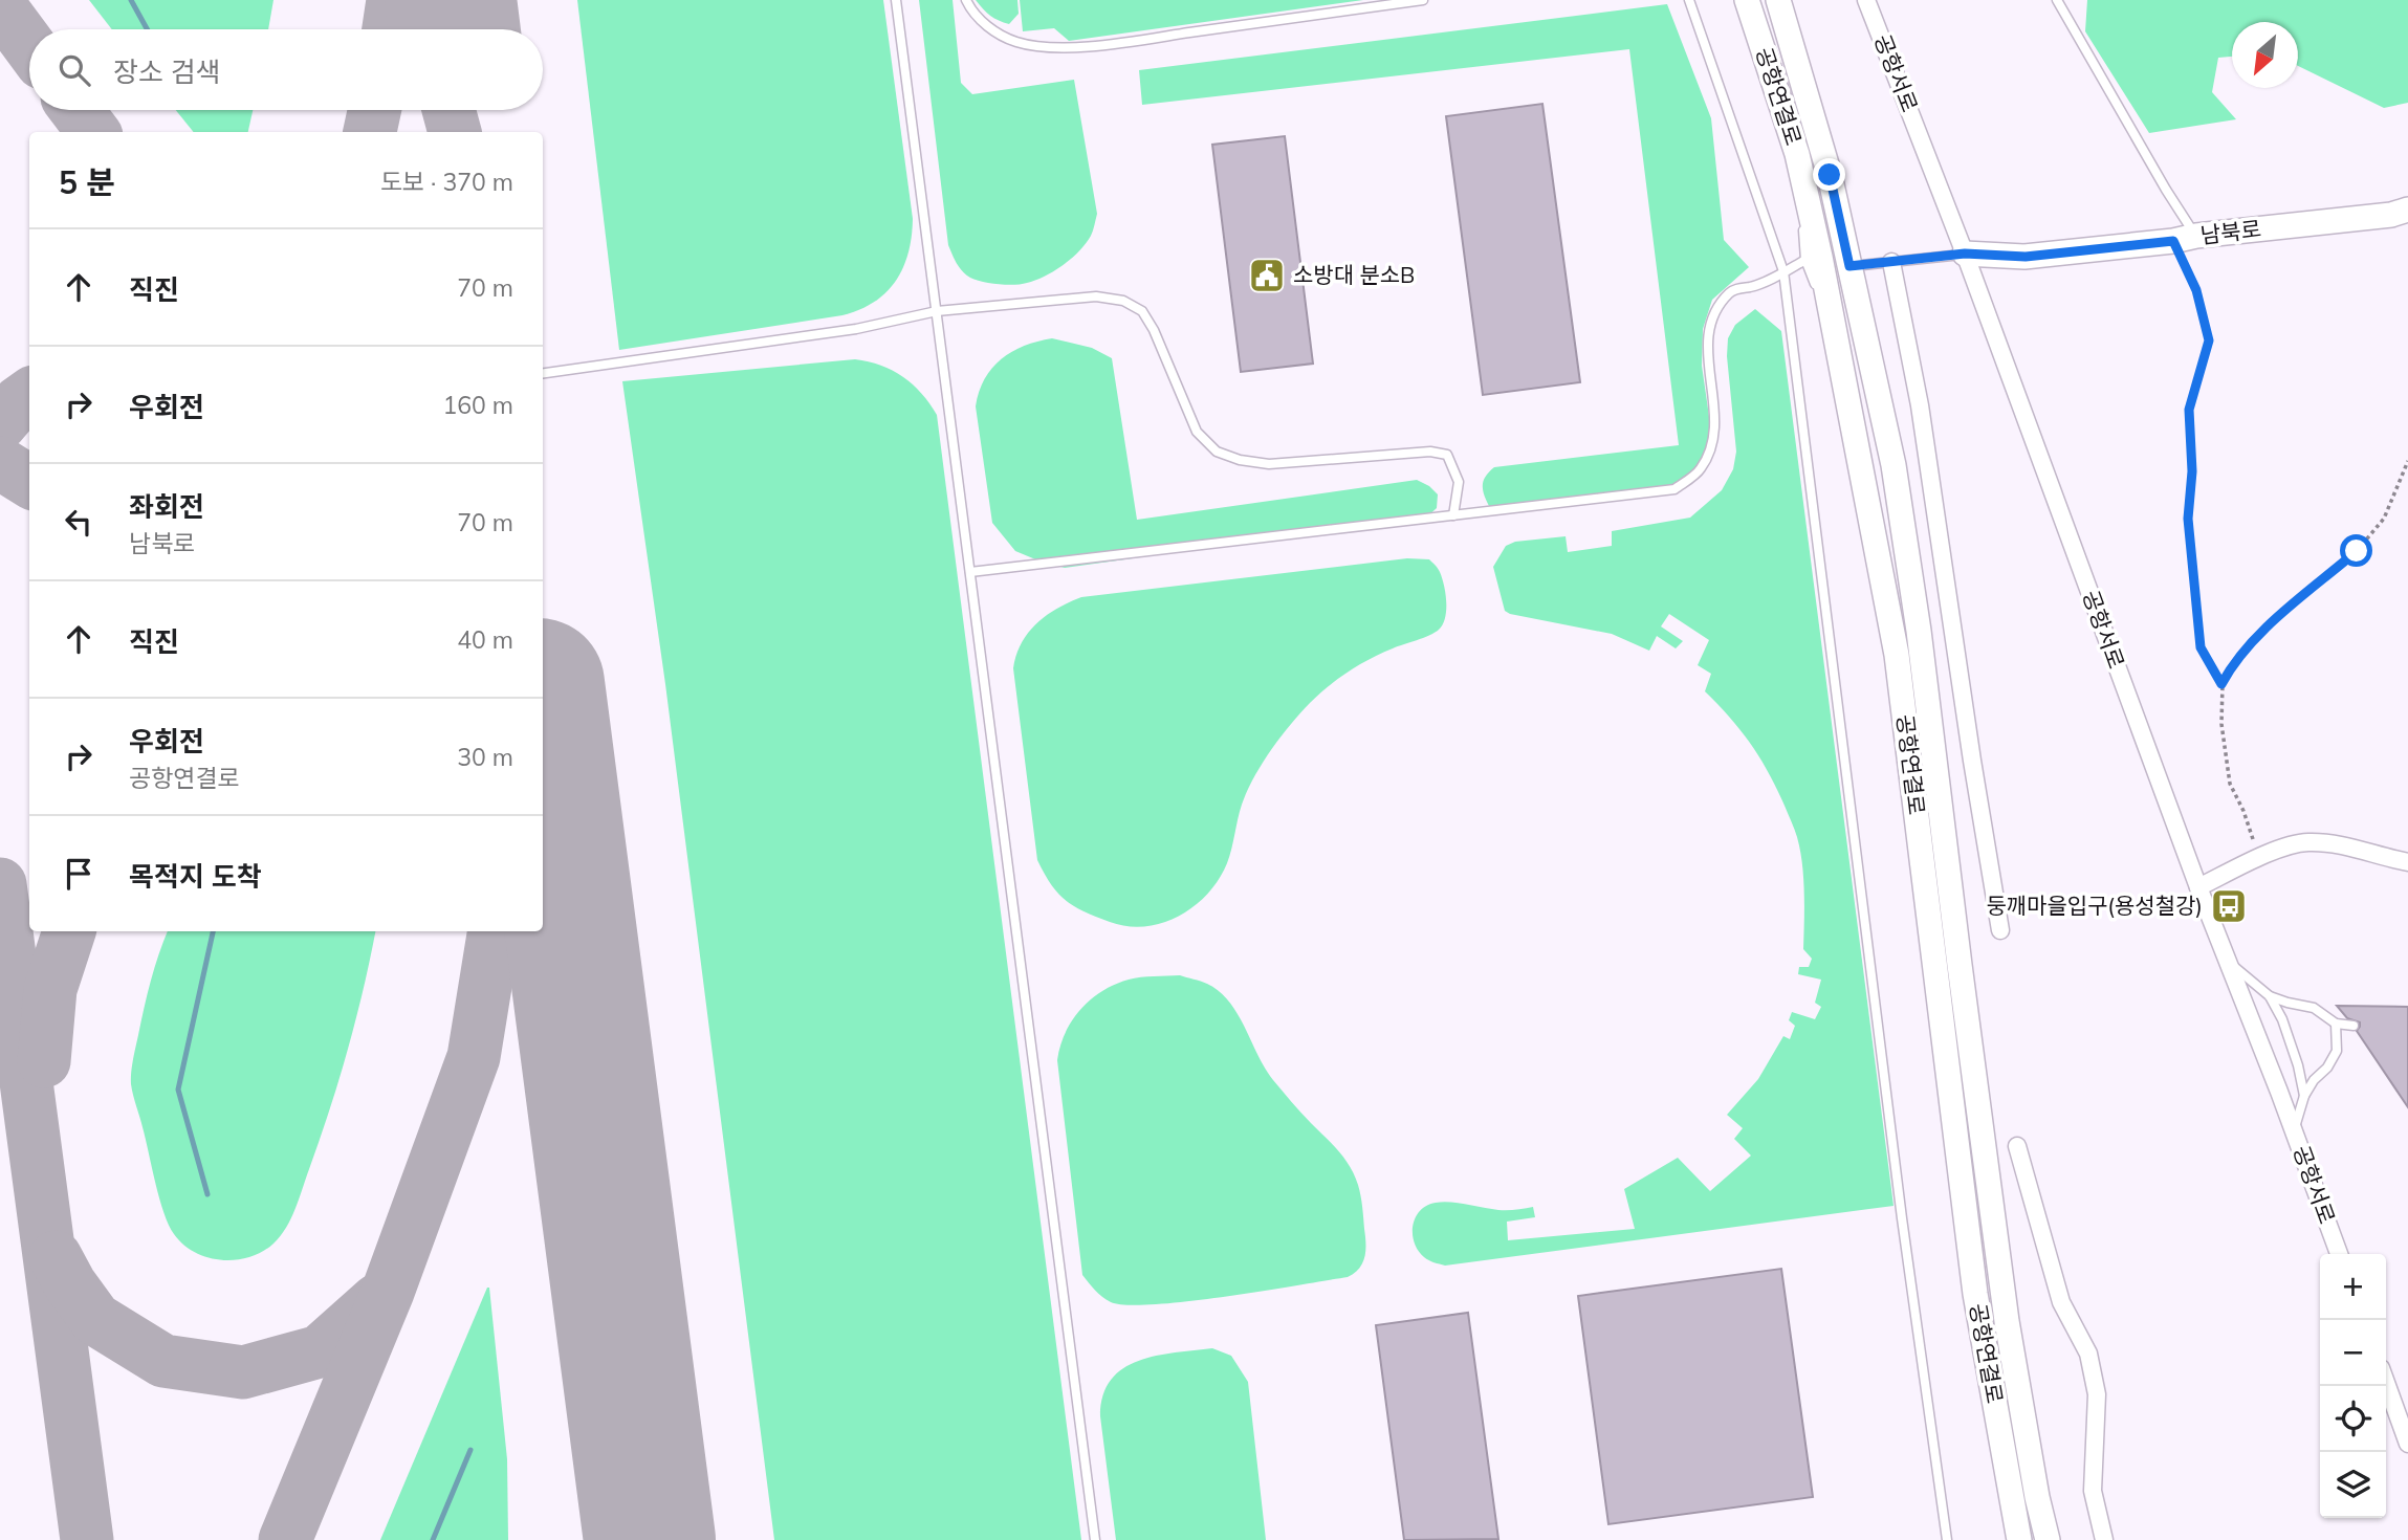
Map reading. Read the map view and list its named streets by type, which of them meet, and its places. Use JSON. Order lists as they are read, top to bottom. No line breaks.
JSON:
{"streets":{"street":["공항서로","공항연결로","남북로"]},"crossings":[["공항서로","남북로"]],"places":{"public building":["소방대 분소B"],"bus stop":["둥깨마을입구(용성철강)"]},"north":"bottom left","page":{"search":"장소 검색","heading":["5 분","도보 · 370 m"],"list":[["직진","70 m"],["우회전","160 m"],["좌회전","남북로","70 m"],["직진","40 m"],["우회전","공항연결로","30 m"],"목적지 도착"],"map_buttons":["+","−"]}}
